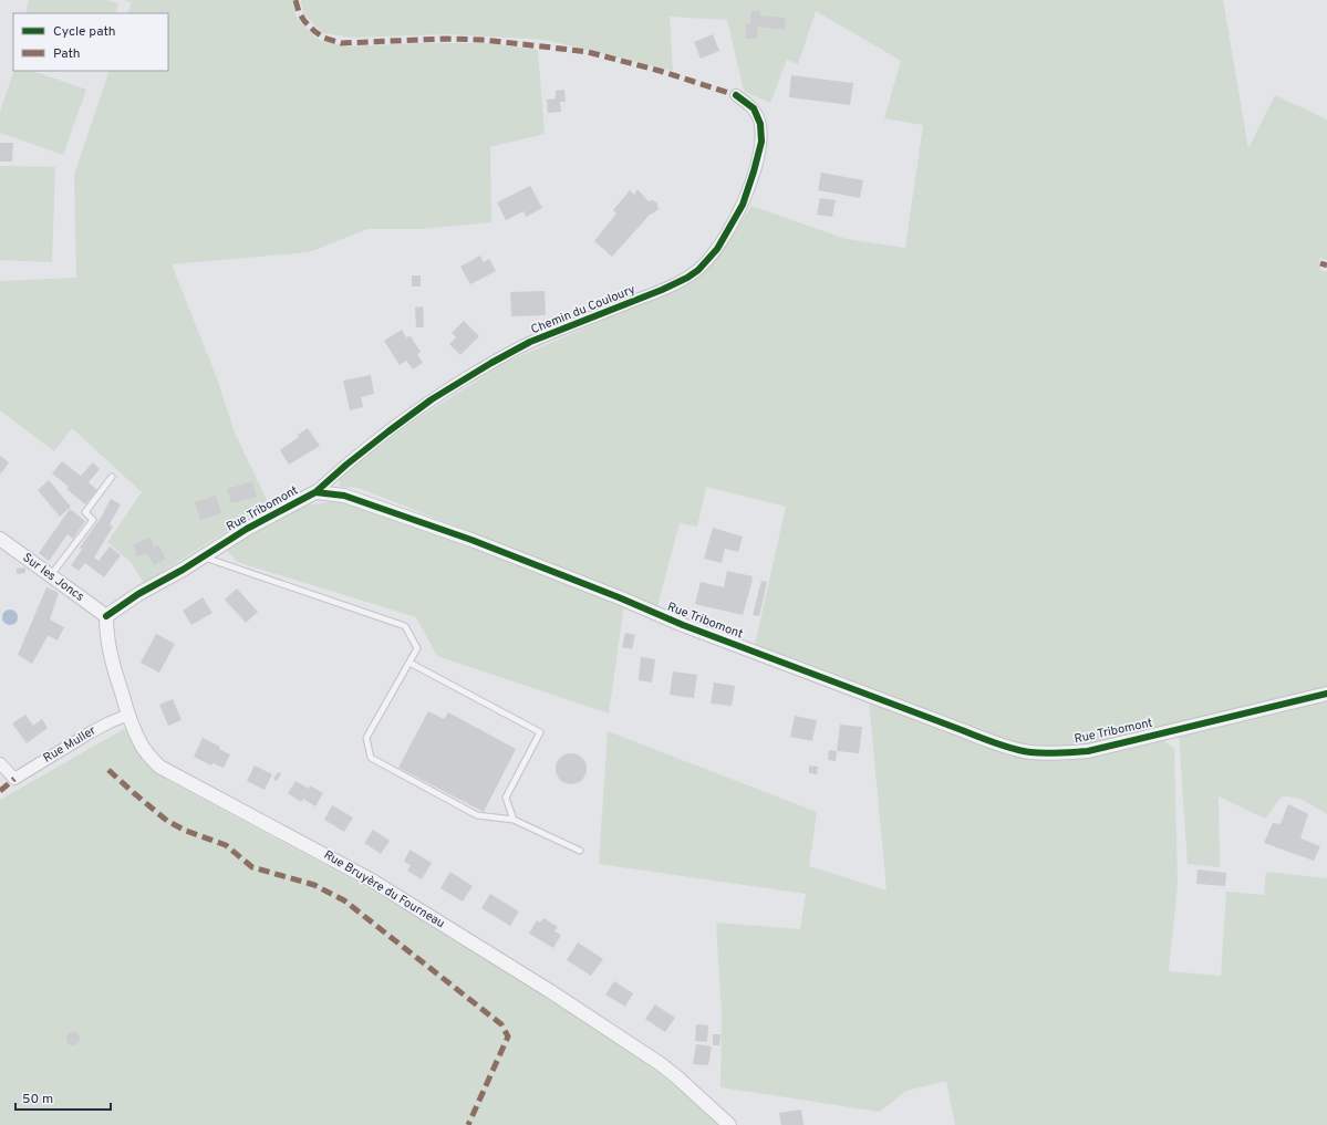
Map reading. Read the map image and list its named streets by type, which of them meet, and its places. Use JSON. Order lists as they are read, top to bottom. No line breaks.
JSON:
{"streets":{"street":["Chemin du Couloury","Rue Tribomont","Sur les Joncs","Rue Muller","Rue Bruyère du Fourneau"]},"crossings":[["Chemin du Couloury","Rue Tribomont"],["Rue Tribomont","Sur les Joncs"],["Rue Tribomont","Rue Bruyère du Fourneau"],["Sur les Joncs","Rue Bruyère du Fourneau"],["Rue Muller","Rue Bruyère du Fourneau"]],"legend":["Cycle path","Path"],"scale_bar":"50 m"}
